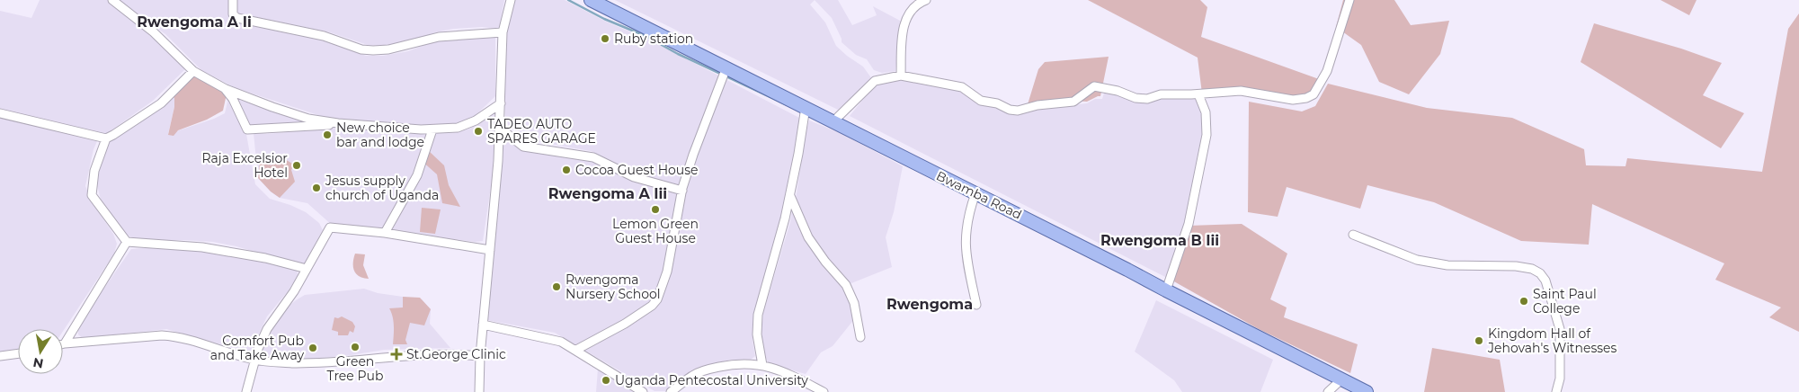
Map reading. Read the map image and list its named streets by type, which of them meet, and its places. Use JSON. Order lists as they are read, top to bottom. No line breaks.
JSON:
{"streets":{"main road":["Bwamba Road"]},"districts":["Rwengoma A Ii","Rwengoma A Iii","Rwengoma B Iii","Rwengoma"],"places":{"other":["Ruby station","TADEO AUTO SPARES GARAGE","New choice bar and lodge","Raja Excelsior Hotel","Cocoa Guest House","Jesus supply church of Uganda","Lemon Green Guest House","Rwengoma Nursery School","Saint Paul College","Kingdom Hall of Jehovah's Witnesses","Green Tree Pub","Comfort Pub and Take Away","Uganda Pentecostal University"],"health":["St.George Clinic"]},"north":"bottom"}
